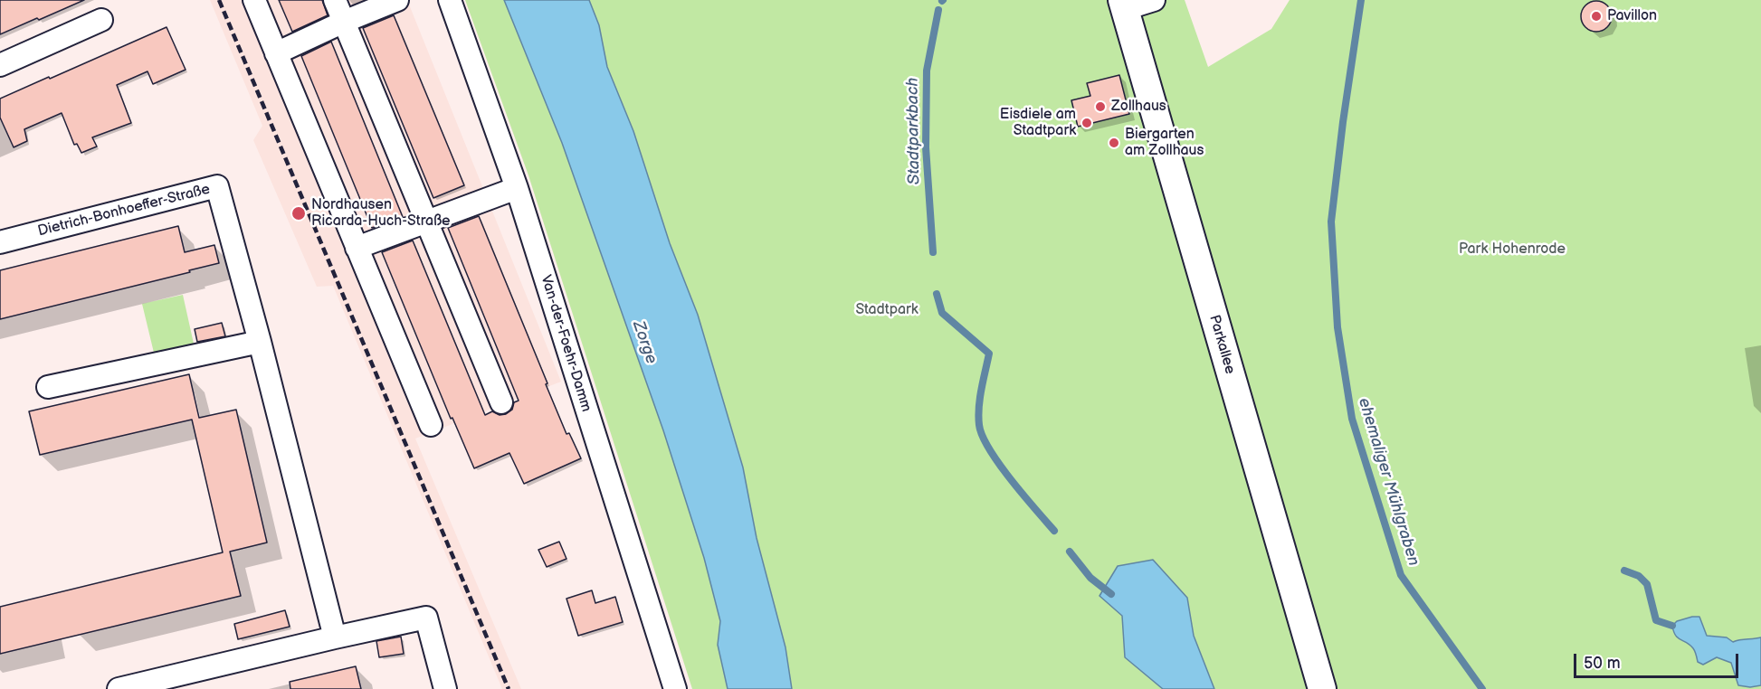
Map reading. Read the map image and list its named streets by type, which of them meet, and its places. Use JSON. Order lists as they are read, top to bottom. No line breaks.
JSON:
{"streets":{"main road":["Parkallee"],"street":["Dietrich-Bonhoeffer-Straße","Van-der-Foehr-Damm"]},"water":["Stadtparkbach","Zorge","ehemaliger Mühlgraben"],"parks":["Park Hohenrode","Stadtpark"],"places":["Pavillon","Zollhaus","Eisdiele am Stadtpark","Biergarten am Zollhaus","Nordhausen Ricarda-Huch-Straße"],"scale_bar":"50 m"}
